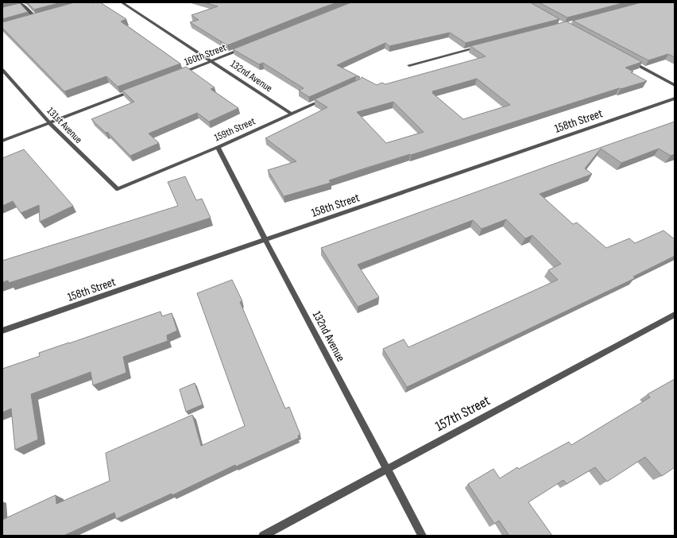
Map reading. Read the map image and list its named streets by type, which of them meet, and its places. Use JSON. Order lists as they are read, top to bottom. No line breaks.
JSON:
{"streets":{"street":["160th Street","132nd Avenue","158th Street","131st Avenue","159th Street","157th Street"]},"crossings":[["160th Street","132nd Avenue"],["132nd Avenue","158th Street"],["132nd Avenue","159th Street"],["132nd Avenue","157th Street"],["131st Avenue","159th Street"]]}
